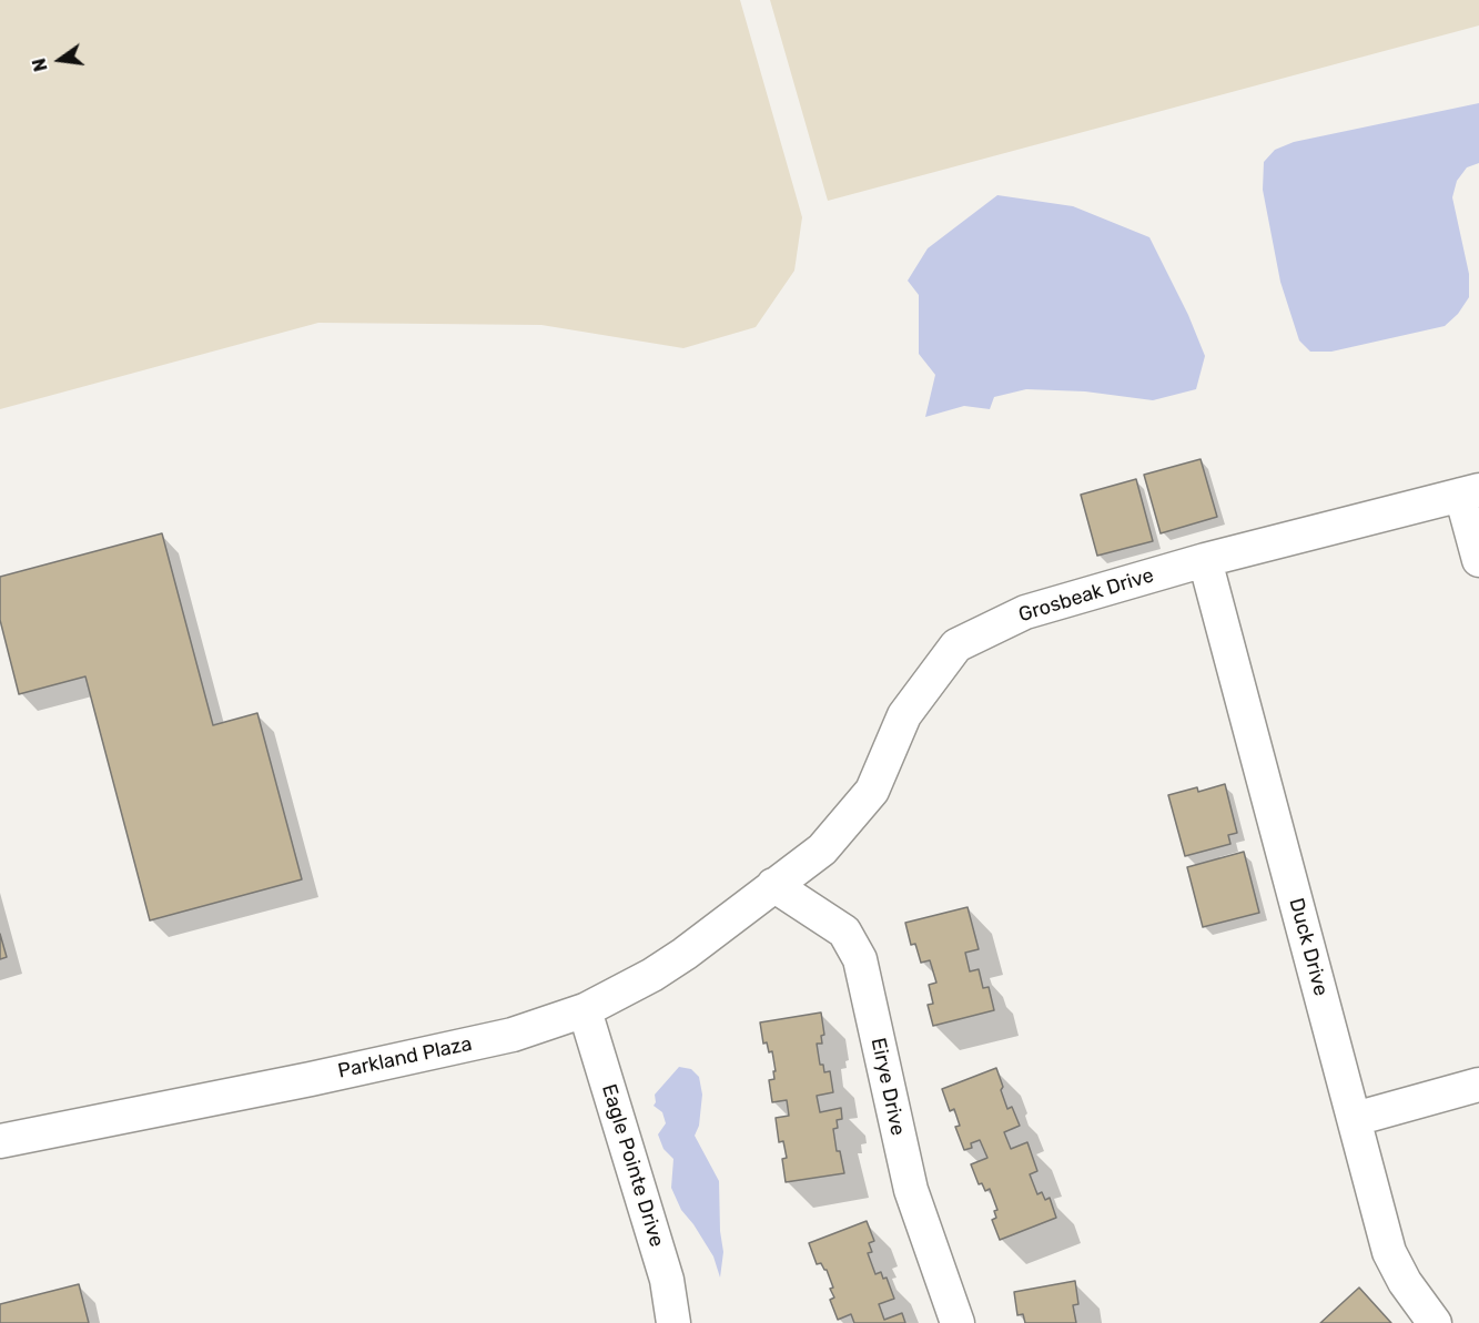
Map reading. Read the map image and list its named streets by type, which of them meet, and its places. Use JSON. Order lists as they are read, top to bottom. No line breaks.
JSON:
{"streets":{"street":["Grosbeak Drive","Duck Drive","Parkland Plaza","Eirye Drive","Eagle Pointe Drive"]},"crossings":[["Grosbeak Drive","Duck Drive"],["Grosbeak Drive","Parkland Plaza"],["Grosbeak Drive","Eirye Drive"],["Parkland Plaza","Eirye Drive"],["Parkland Plaza","Eagle Pointe Drive"]],"north":"left"}
